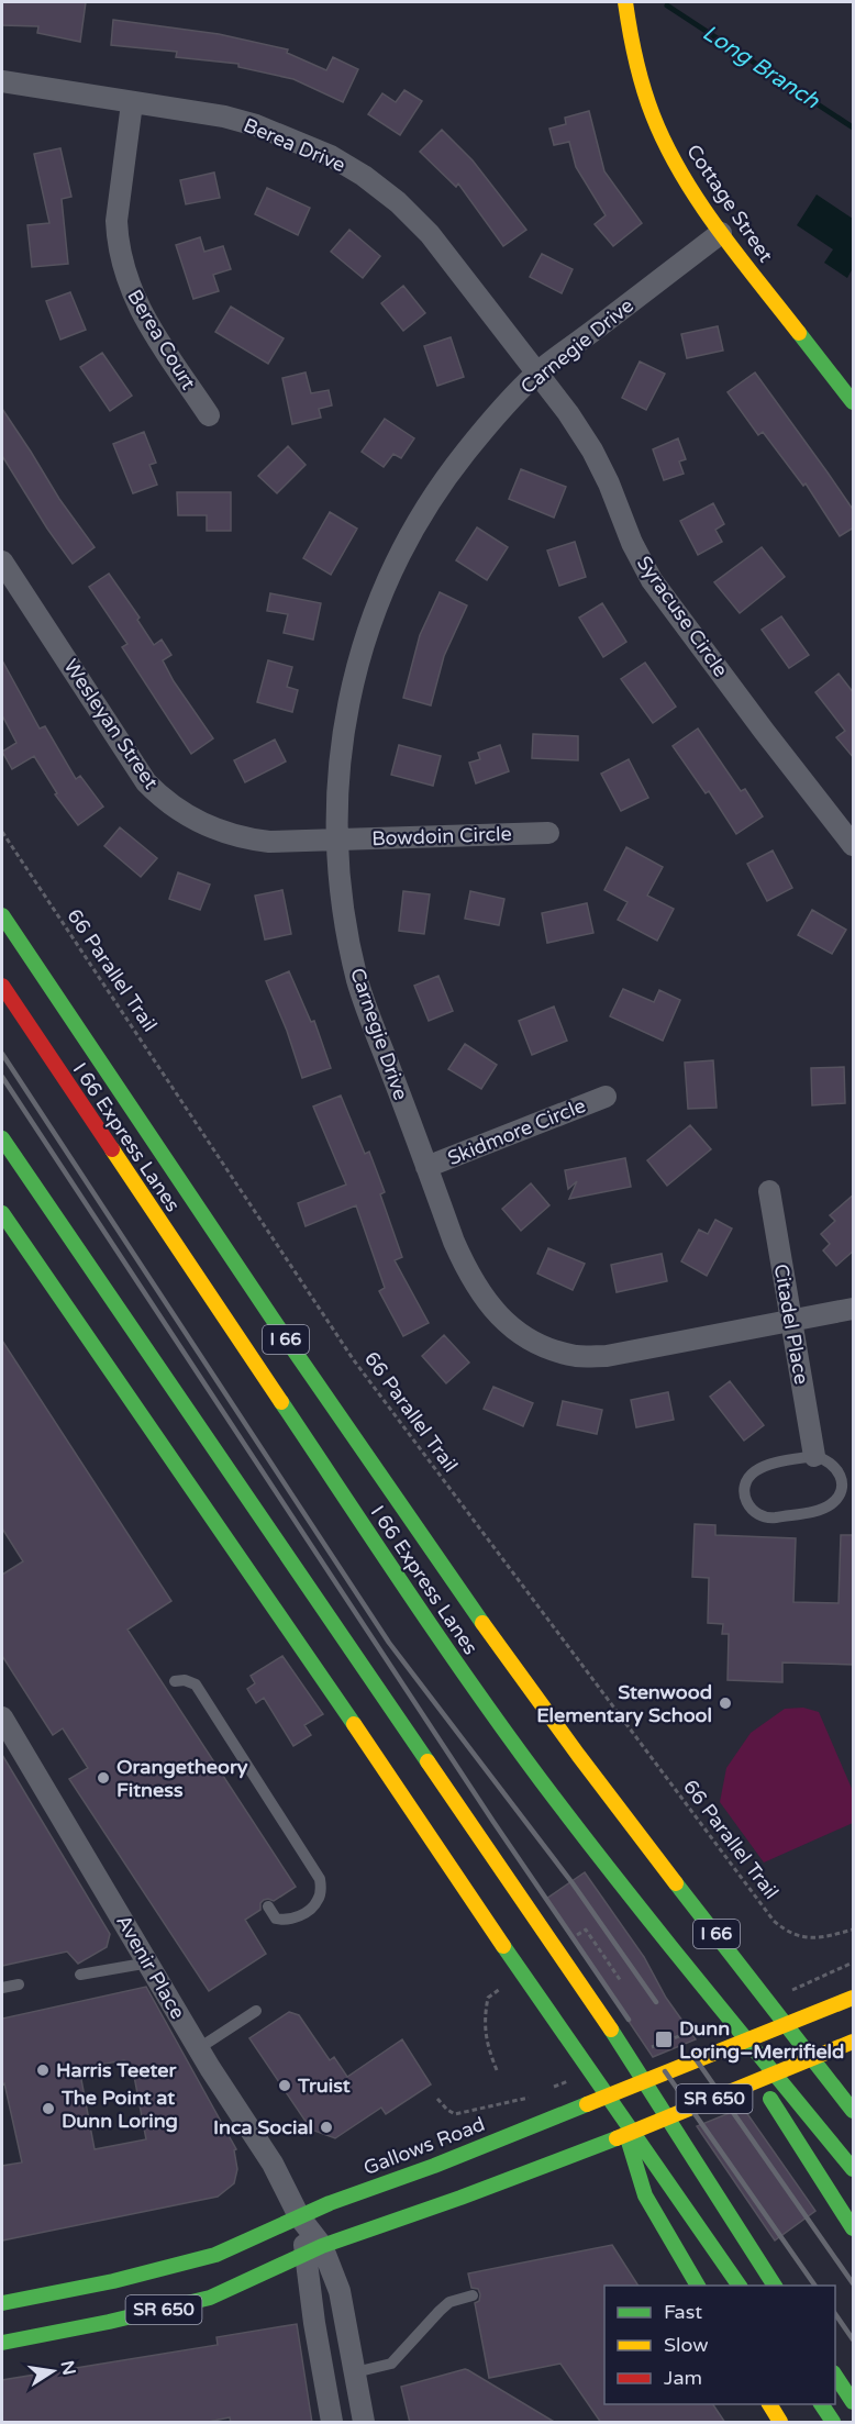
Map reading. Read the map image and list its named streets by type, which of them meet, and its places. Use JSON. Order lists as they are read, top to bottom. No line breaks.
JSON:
{"streets":{"main road":["Cottage Street","I 66 Express Lanes","I 66","SR 650","Gallows Road"],"street":["Berea Drive","Berea Court","Carnegie Drive","Syracuse Circle","Wesleyan Street","Bowdoin Circle","Skidmore Circle","Citadel Place","Avenir Place"],"path":["66 Parallel Trail"]},"crossings":[["Berea Drive","Berea Court"],["Berea Drive","Carnegie Drive"],["Berea Drive","Syracuse Circle"],["Cottage Street","Carnegie Drive"],["Carnegie Drive","Syracuse Circle"],["Carnegie Drive","Wesleyan Street"],["Carnegie Drive","Bowdoin Circle"],["Carnegie Drive","Skidmore Circle"],["Carnegie Drive","Citadel Place"],["Wesleyan Street","Bowdoin Circle"],["Avenir Place","SR 650"],["Avenir Place","Gallows Road"]],"water":["Long Branch"],"places":{"other":["Stenwood Elementary School","Orangetheory Fitness","Harris Teeter","Truist","The Point at Dunn Loring","Inca Social"],"transit":["Dunn Loring–Merrifield"]},"legend":["Fast","Slow","Jam"],"north":"right"}
